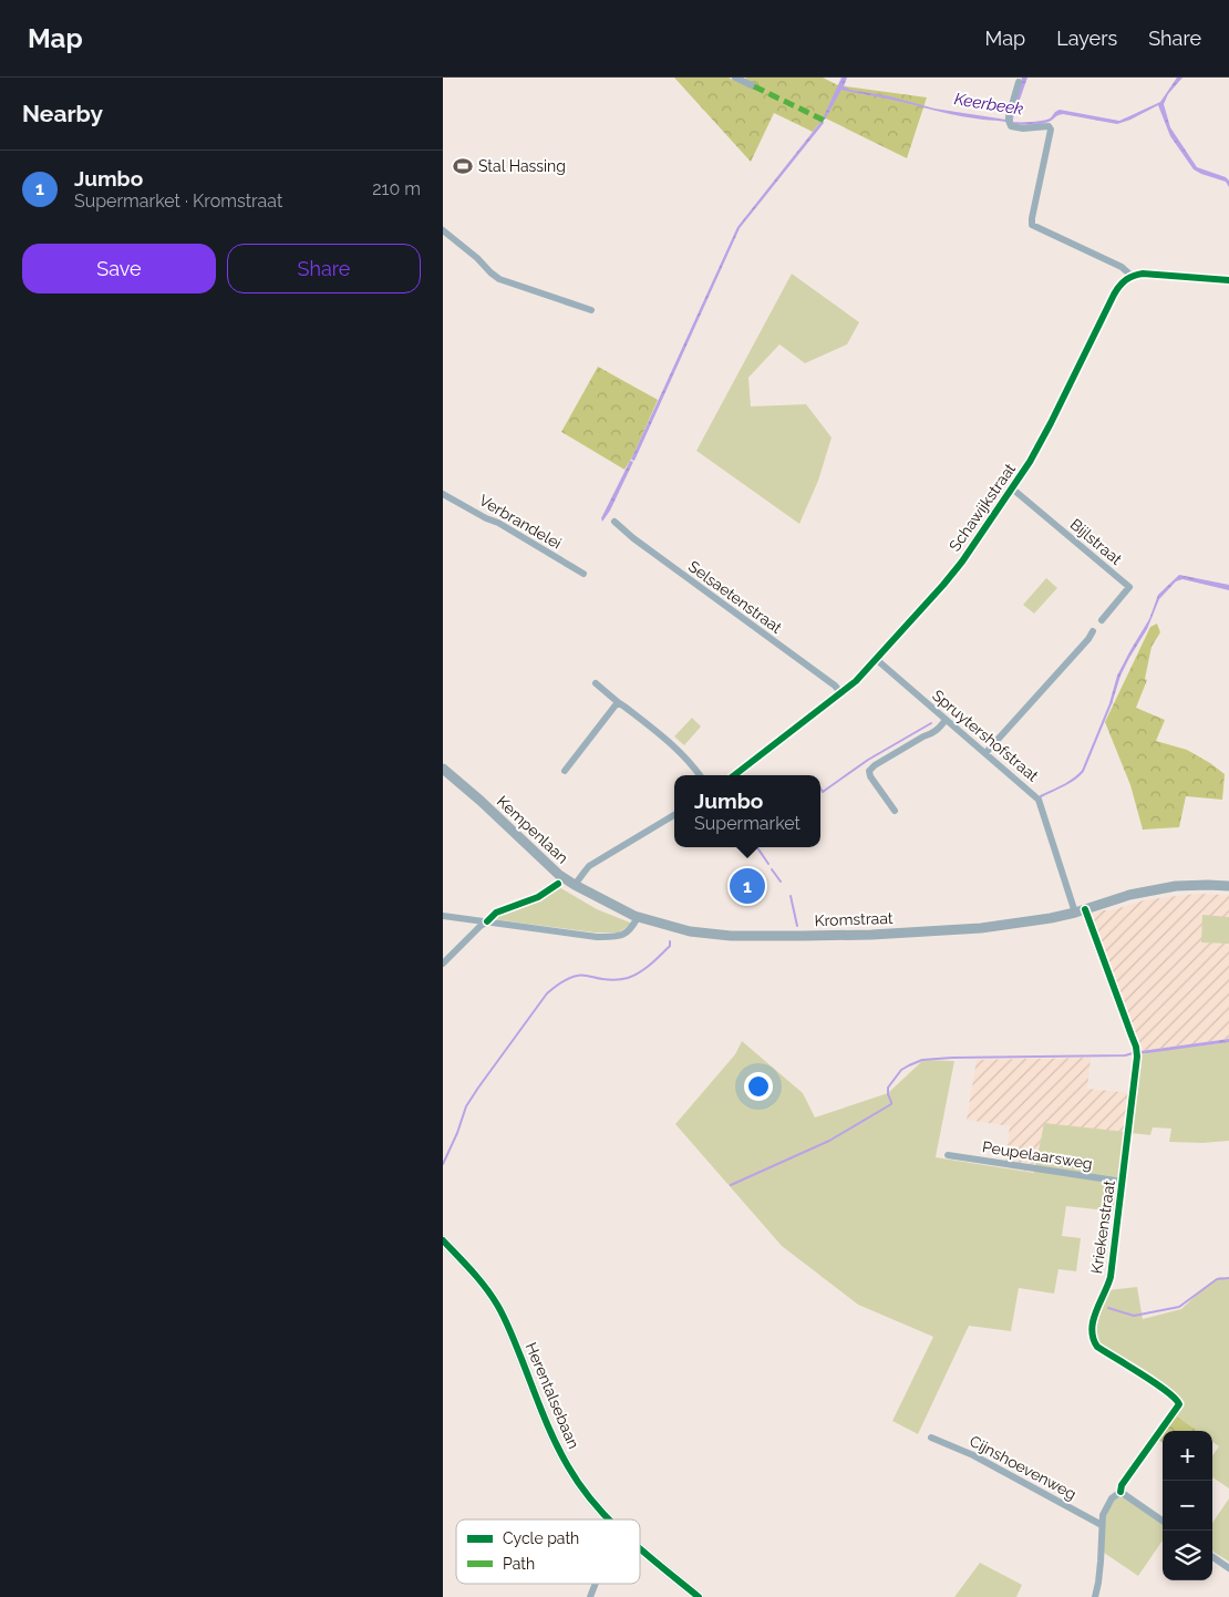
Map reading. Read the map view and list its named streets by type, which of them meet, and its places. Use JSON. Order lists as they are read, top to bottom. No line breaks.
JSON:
{"streets":{"main road":["Kempenlaan","Kromstraat","Herentalsebaan"],"street":["Schawijkstraat","Verbrandelei","Bijlstraat","Selsaetenstraat","Spruytershofstraat","Peupelaarsweg","Kriekenstraat","Cijnshoevenweg"]},"crossings":[["Schawijkstraat","Bijlstraat"],["Schawijkstraat","Selsaetenstraat"],["Schawijkstraat","Spruytershofstraat"],["Spruytershofstraat","Kromstraat"],["Kempenlaan","Kromstraat"],["Kromstraat","Kriekenstraat"],["Peupelaarsweg","Kriekenstraat"]],"water":["Keerbeek"],"places":{"sports":["Stal Hassing"]},"legend":["Cycle path","Path"],"page":{"header":"Map","nav":["Map","Layers","Share"],"heading":"Nearby","list":[{"mark":"1","name":"Jumbo","note":"Supermarket · Kromstraat","value":"210 m"}],"buttons":["Save","Share"],"popup":["Jumbo","Supermarket"],"pins":"1","map_buttons":["+","−"]}}
